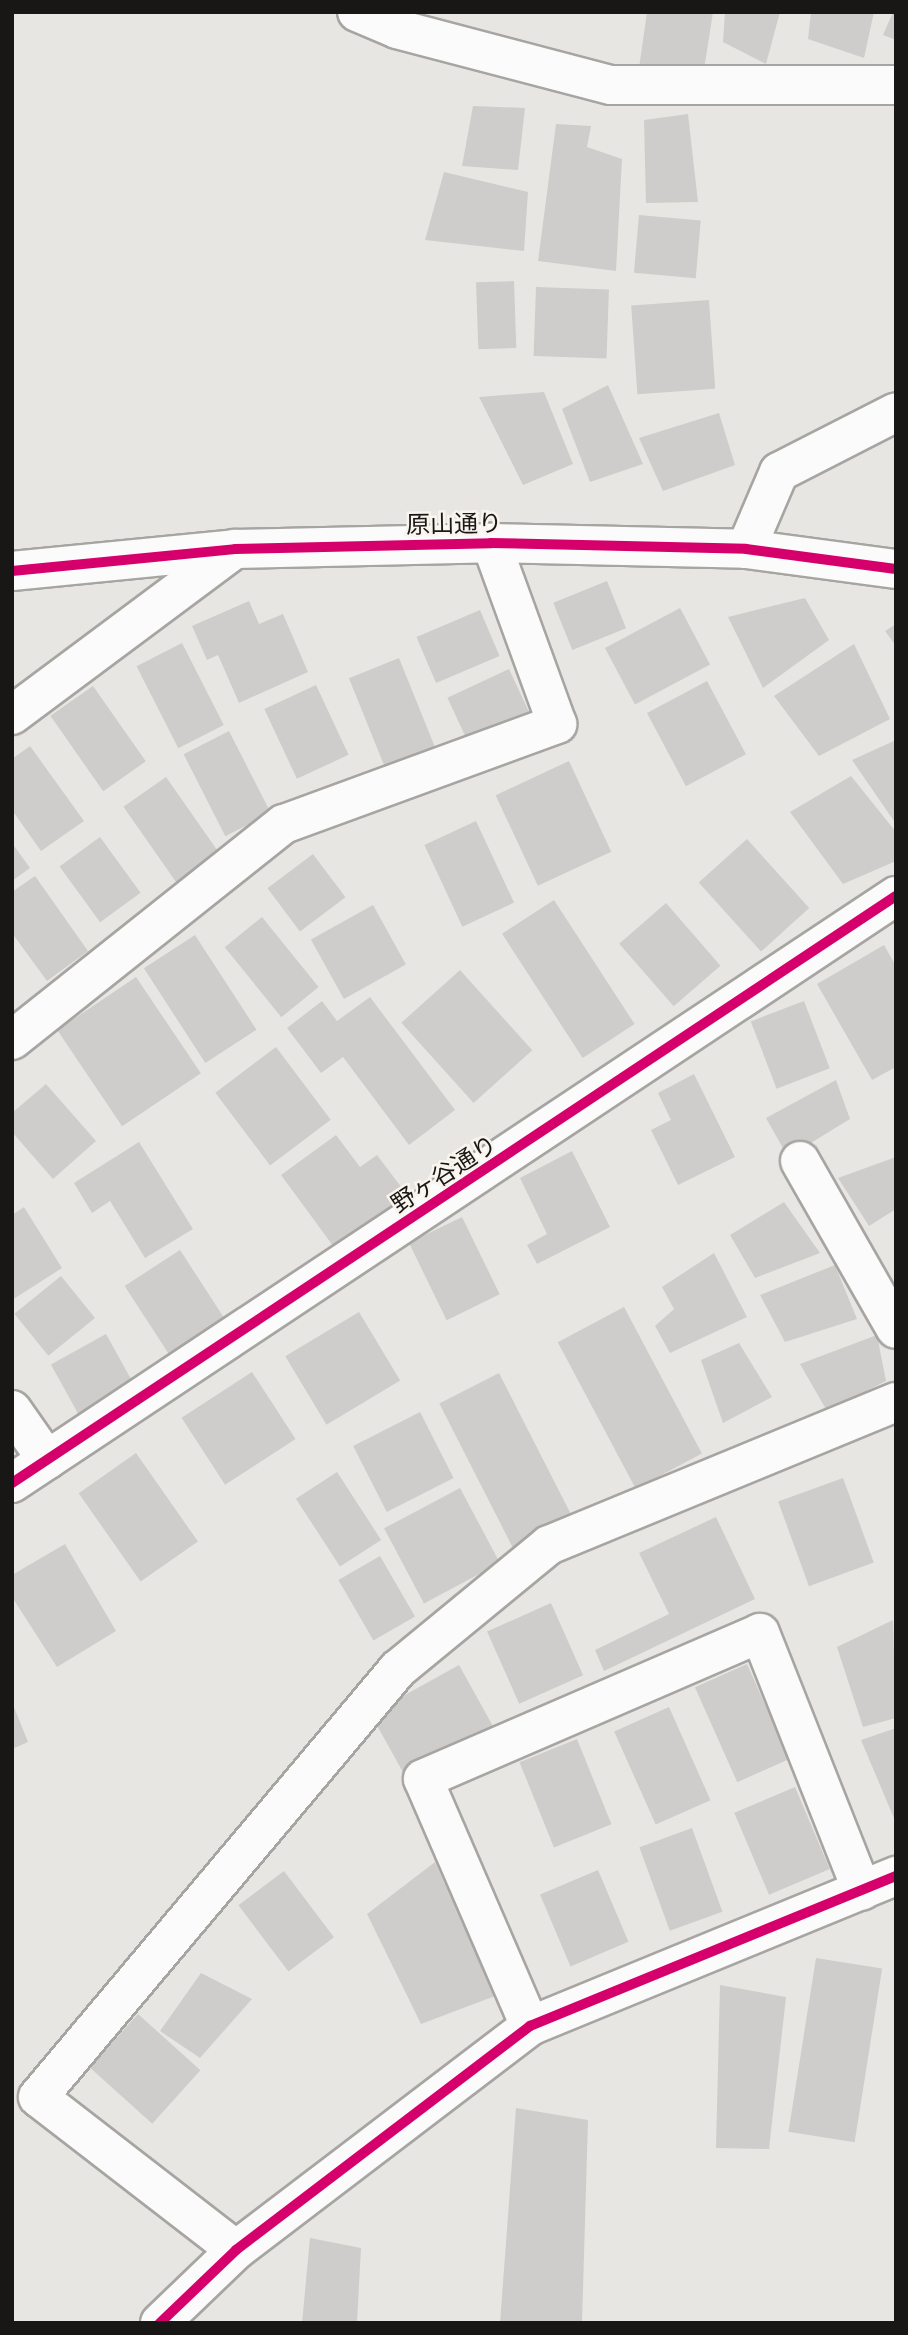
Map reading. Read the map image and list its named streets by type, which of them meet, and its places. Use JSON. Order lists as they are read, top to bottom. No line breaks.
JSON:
{"streets":{"street":["原山通り","野ヶ谷通り"]}}
